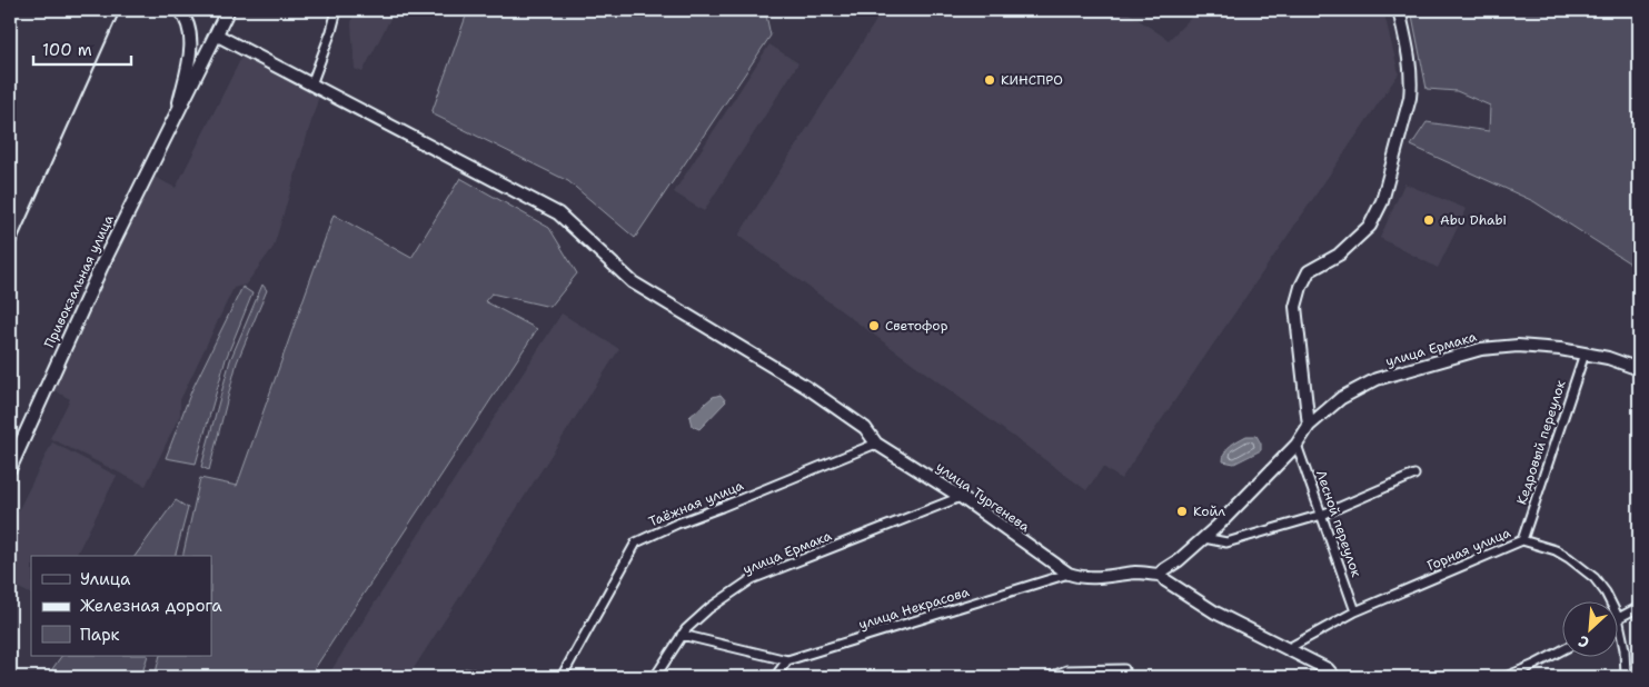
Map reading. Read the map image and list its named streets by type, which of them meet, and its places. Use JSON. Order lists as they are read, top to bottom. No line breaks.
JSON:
{"streets":{"main road":["Привокзальная улица"],"street":["улица Ермака","Кедровый переулок","улица Тургенева","Таёжная улица","Лесной переулок","Горная улица","улица Некрасова"]},"crossings":[["Привокзальная улица","улица Тургенева"],["улица Ермака","Кедровый переулок"],["улица Ермака","улица Тургенева"],["улица Ермака","Лесной переулок"],["Кедровый переулок","Горная улица"],["улица Тургенева","Таёжная улица"],["улица Тургенева","улица Некрасова"],["Лесной переулок","Горная улица"]],"places":["КИНСПРО","Abu Dhabi","Светофор","Койл"],"legend":["Улица","Железная дорога","Парк"],"scale_bar":"100 m","north":"bottom left"}
